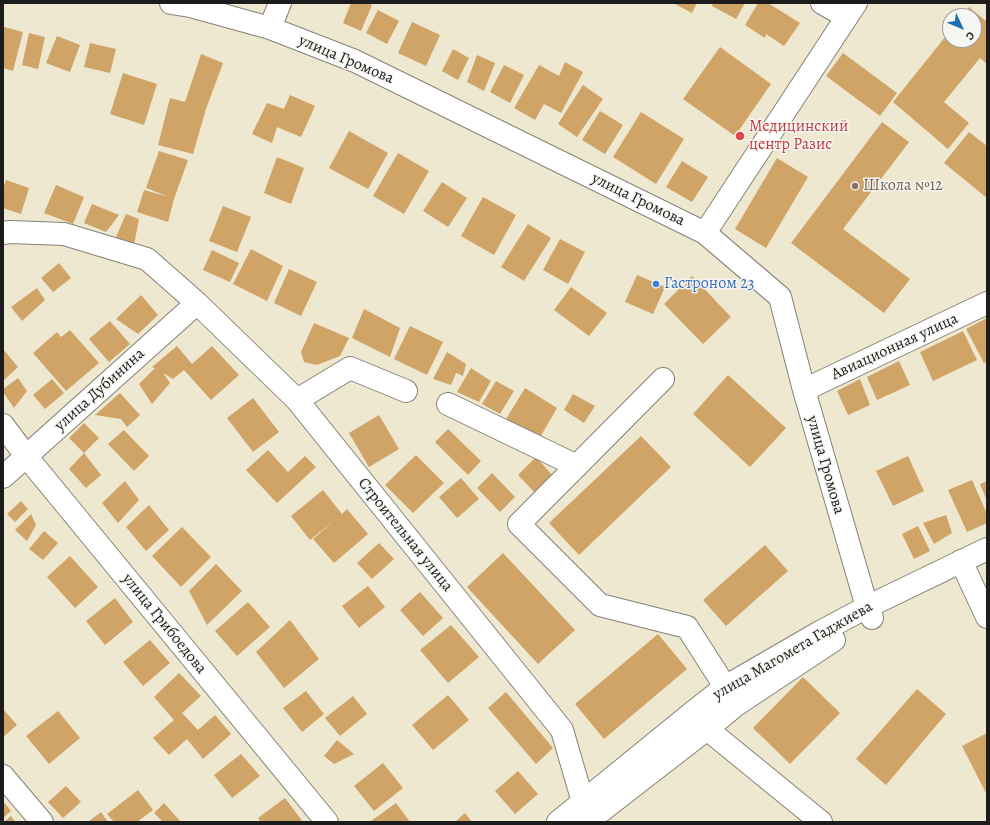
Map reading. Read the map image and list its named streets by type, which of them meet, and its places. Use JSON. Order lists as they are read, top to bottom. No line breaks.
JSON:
{"streets":{"street":["улица Громова","Авиационная улица","улица Дубинина","Строительная улица","улица Грибоедова","улица Магомета Гаджиева"]},"crossings":[["улица Громова","Авиационная улица"],["улица Громова","улица Магомета Гаджиева"],["улица Дубинина","Строительная улица"],["улица Дубинина","улица Грибоедова"],["Строительная улица","улица Магомета Гаджиева"]],"places":["Медицинский центр Разис","Школа №12","Гастроном 23"],"north":"bottom right"}
